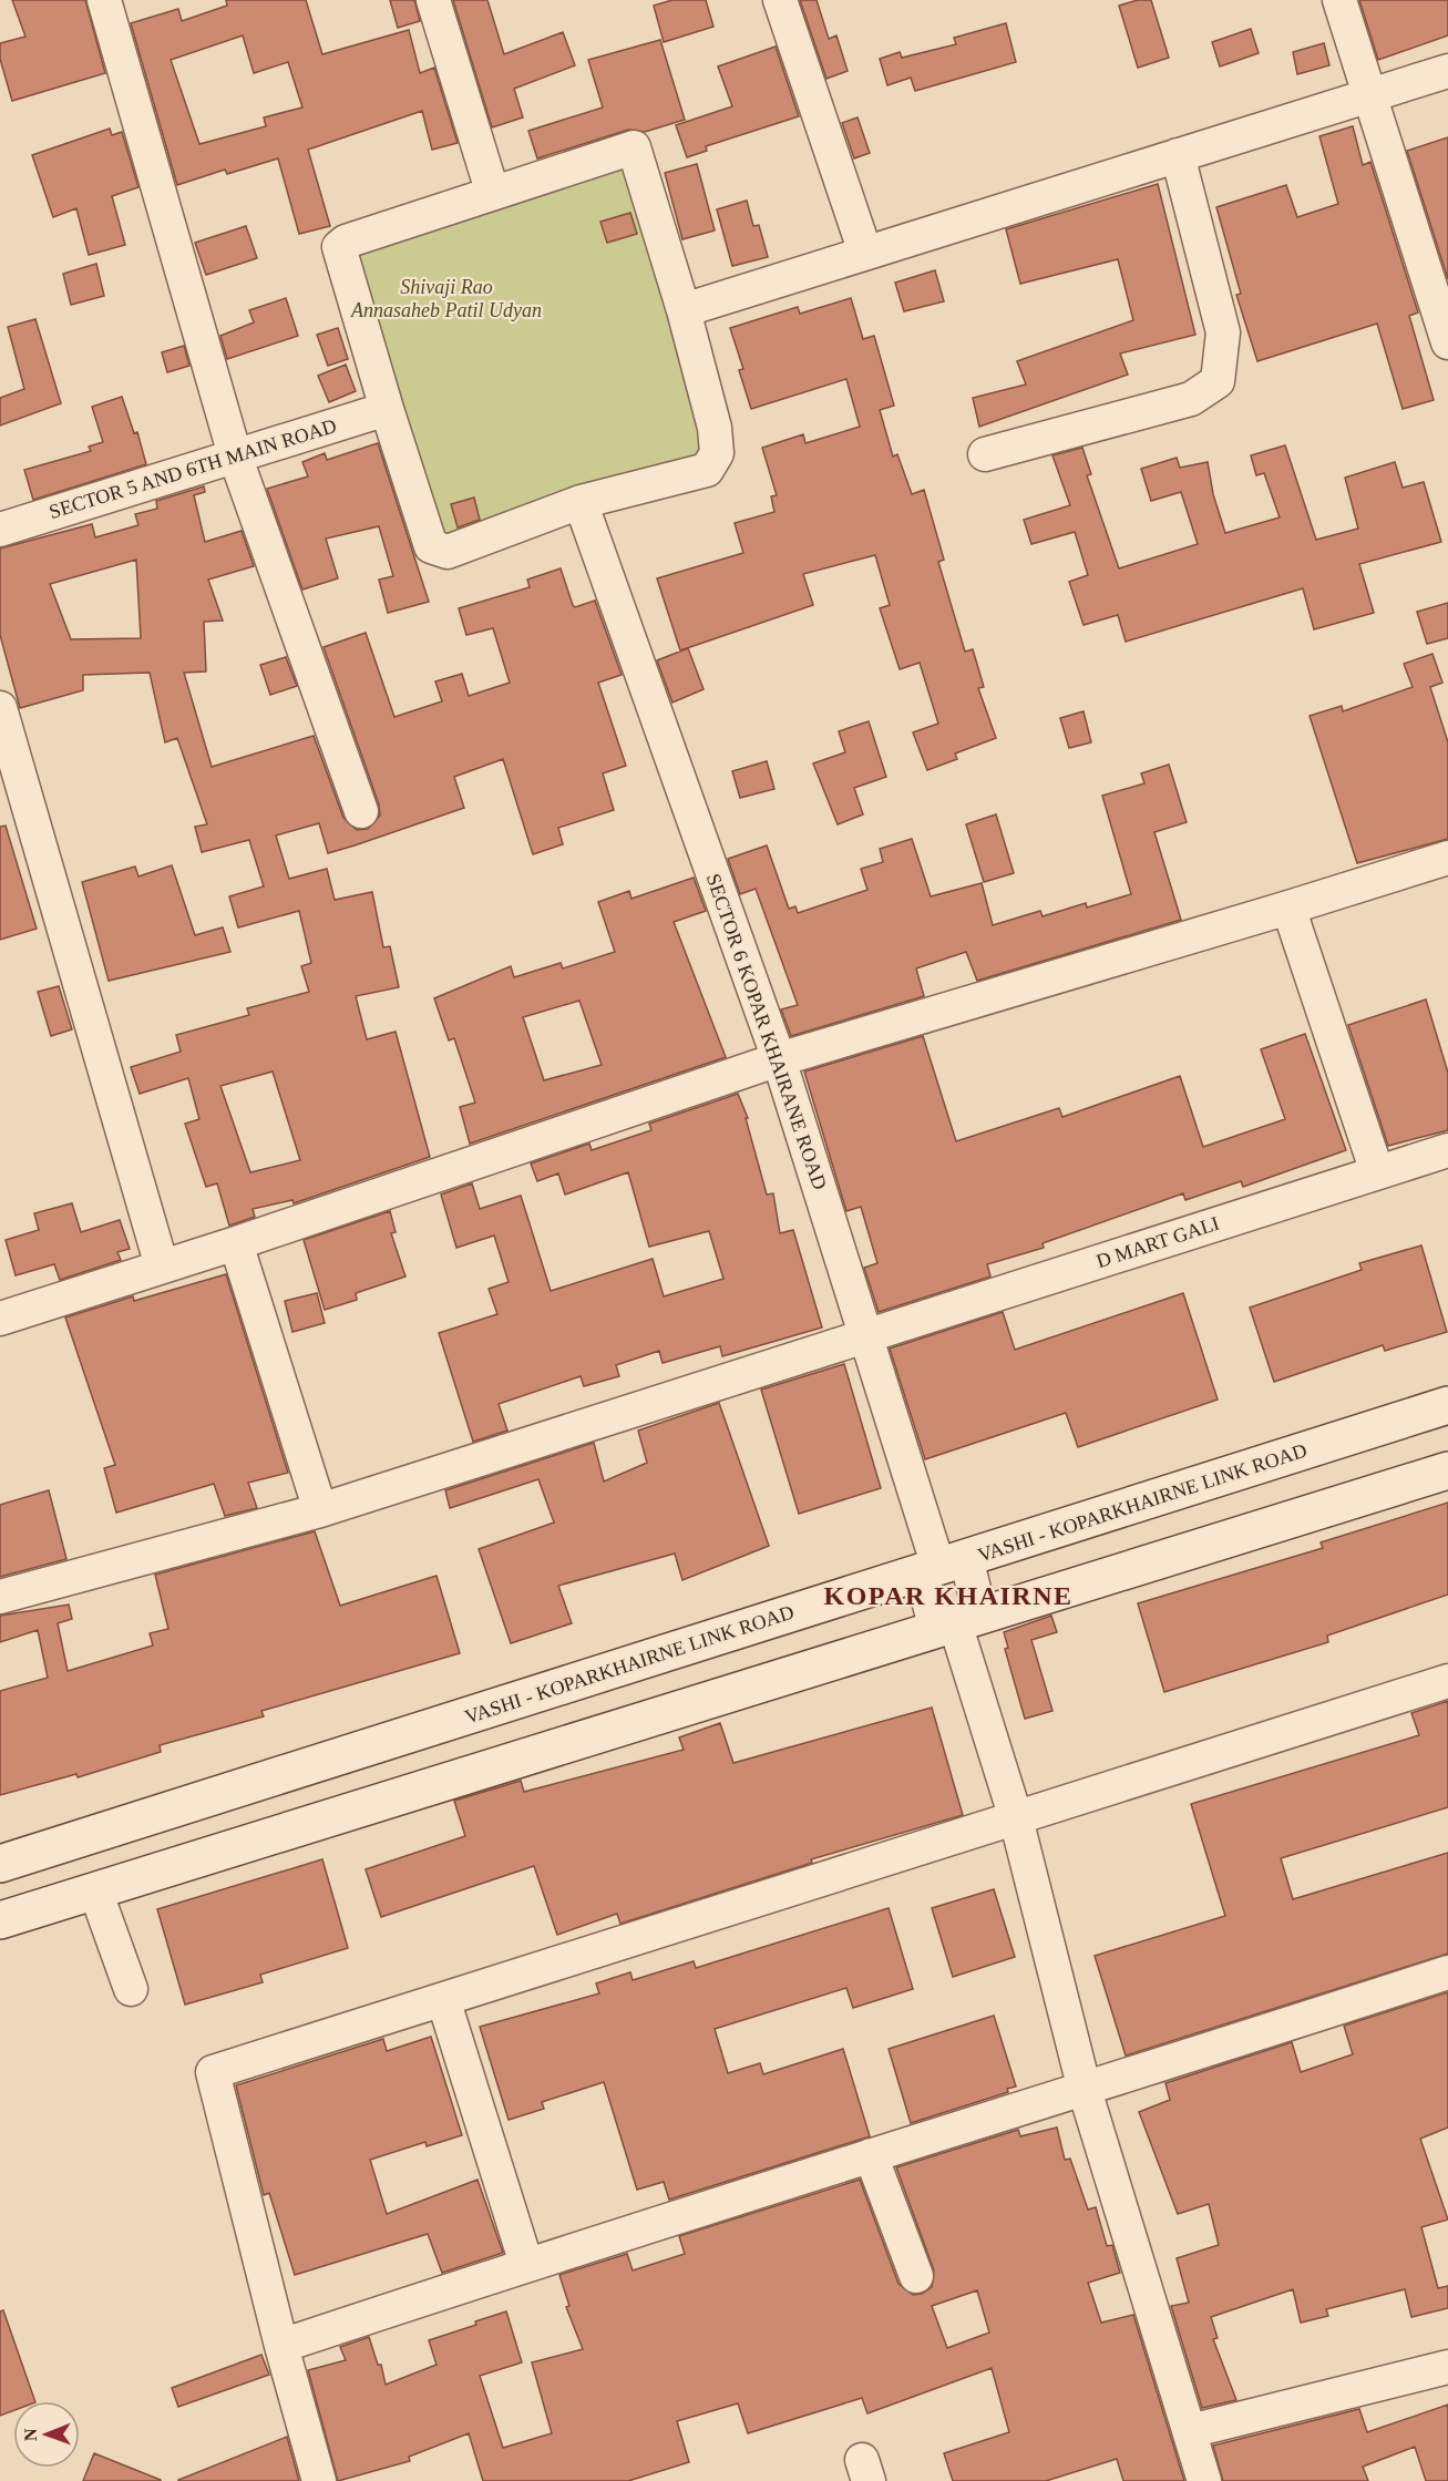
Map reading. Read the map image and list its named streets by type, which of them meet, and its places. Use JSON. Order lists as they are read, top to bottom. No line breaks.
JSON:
{"streets":{"main road":["VASHI - KOPARKHAIRNE LINK ROAD"],"street":["SECTOR 5 AND 6TH MAIN ROAD","SECTOR 6 KOPAR KHAIRANE ROAD","D MART GALI"]},"crossings":[["SECTOR 6 KOPAR KHAIRANE ROAD","D MART GALI"],["SECTOR 6 KOPAR KHAIRANE ROAD","VASHI - KOPARKHAIRNE LINK ROAD"]],"districts":["KOPAR KHAIRNE"],"parks":["Shivaji Rao Annasaheb Patil Udyan"],"north":"left"}
